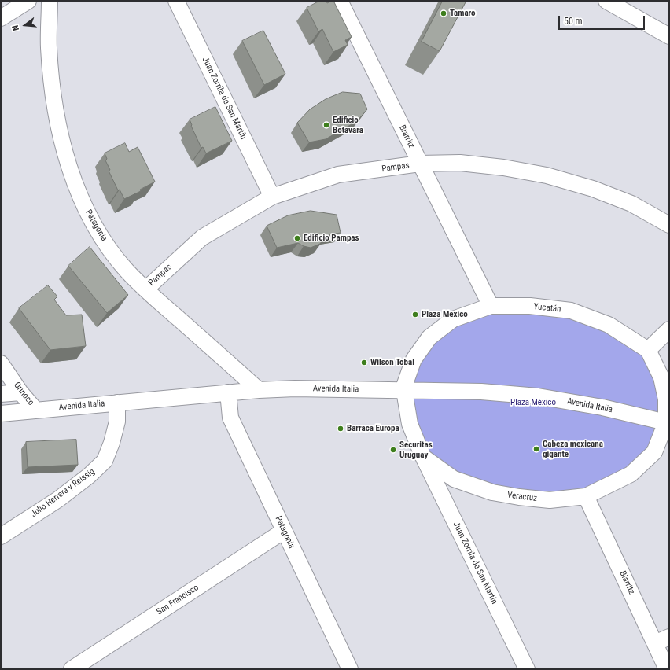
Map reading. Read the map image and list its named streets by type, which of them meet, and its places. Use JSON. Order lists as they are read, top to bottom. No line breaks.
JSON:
{"streets":{"street":["Juan Zorrila de San Martín","Biarritz","Pampas","Patagonia","Yucatán","Avenida Italia","Orinoco","Julio Herrera y Reissig","Veracruz","San Francisco"]},"crossings":[["Juan Zorrila de San Martín","Pampas"],["Juan Zorrila de San Martín","Veracruz"],["Biarritz","Pampas"],["Biarritz","Yucatán"],["Biarritz","Veracruz"],["Pampas","Patagonia"],["Patagonia","Avenida Italia"],["Patagonia","San Francisco"],["Yucatán","Avenida Italia"],["Avenida Italia","Orinoco"],["Avenida Italia","Julio Herrera y Reissig"],["Avenida Italia","Veracruz"]],"parks":["Plaza México"],"places":["Tamaro","Edificio Botavara","Edificio Pampas","Plaza Mexico","Wilson Tobal","Barraca Europa","Cabeza mexicana gigante","Securitas Uruguay"],"scale_bar":"50 m","north":"left"}
